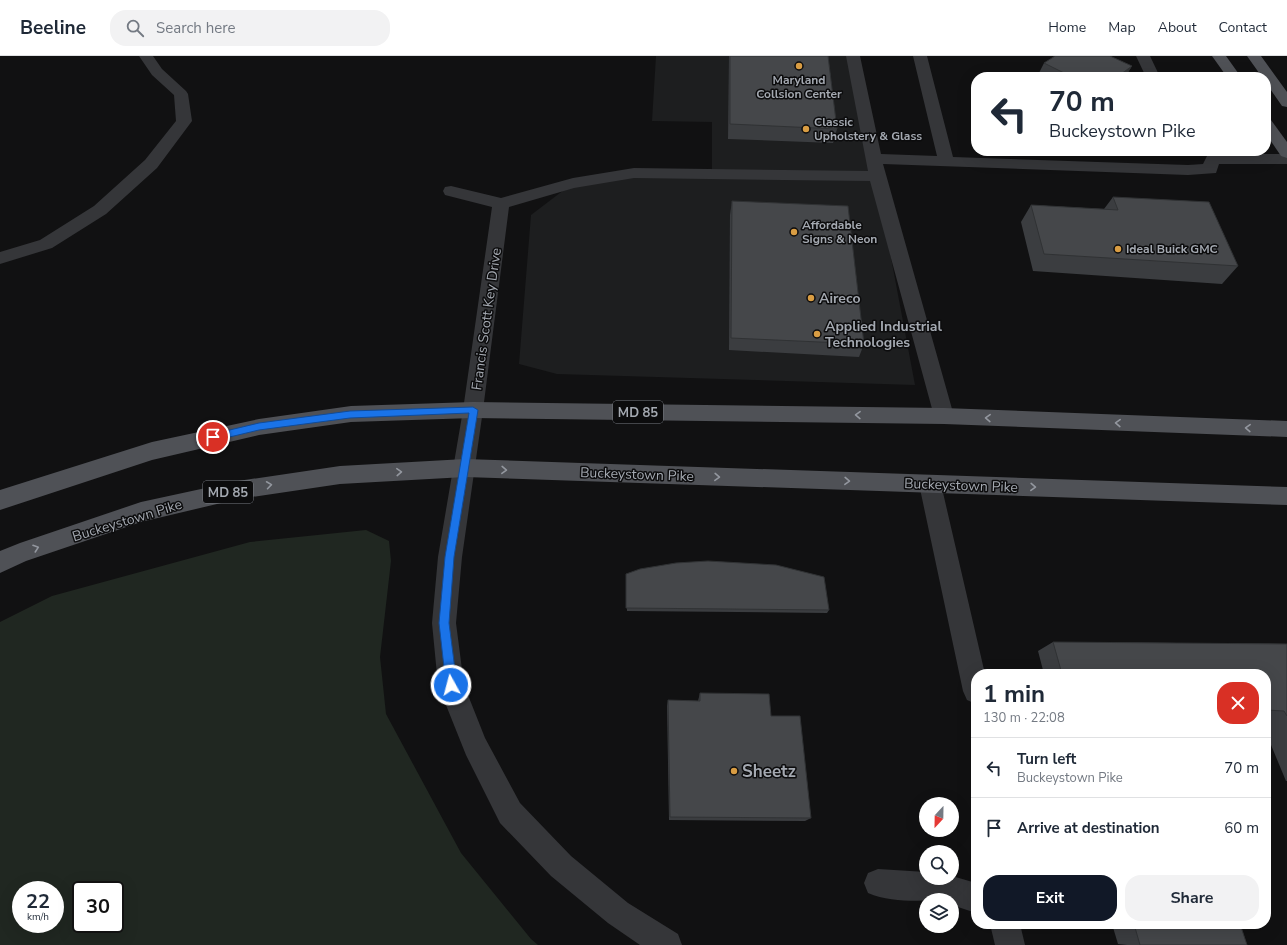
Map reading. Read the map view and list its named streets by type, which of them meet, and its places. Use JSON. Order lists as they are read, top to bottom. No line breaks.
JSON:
{"streets":{"main road":["MD 85","Buckeystown Pike"],"street":["Francis Scott Key Drive"]},"crossings":[["Francis Scott Key Drive","MD 85"],["Francis Scott Key Drive","Buckeystown Pike"]],"places":["Maryland Collsion Center","Classic Upholstery & Glass","Affordable Signs & Neon","Ideal Buick GMC","Aireco","Applied Industrial Technologies","Sheetz"],"north":"bottom","page":{"header":"Beeline","search":"Search here","nav":["Home","Map","About","Contact"],"turn":["70 m","Buckeystown Pike"],"heading":["1 min","130 m · 22:08"],"list":[{"name":"Turn left","note":"Buckeystown Pike","value":"70 m"},{"name":"Arrive at destination","value":"60 m"}],"buttons":["Exit","Share"],"speed":"22 km/h","limit":"30"}}
